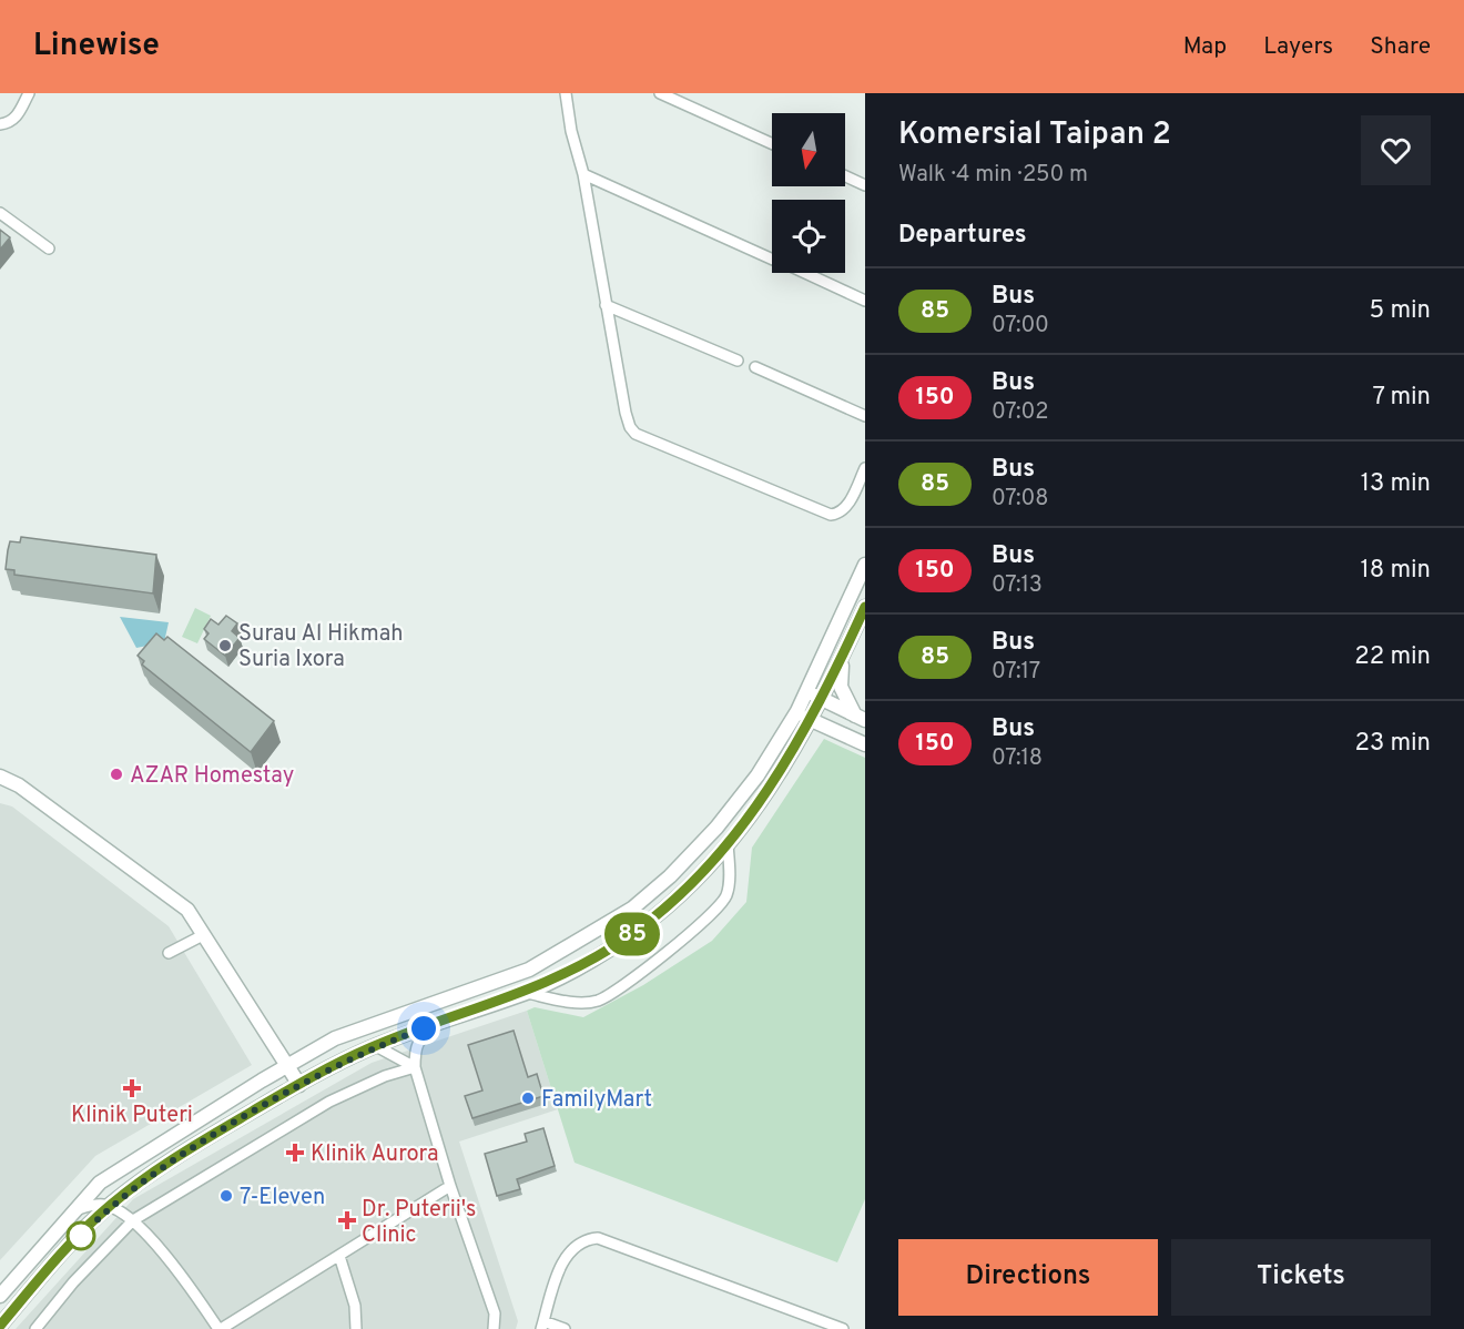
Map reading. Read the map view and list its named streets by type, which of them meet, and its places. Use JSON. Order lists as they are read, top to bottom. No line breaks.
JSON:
{"places":{"other":["Surau Al Hikmah Suria Ixora","AZAR Homestay","FamilyMart","7-Eleven"],"health":["Klinik Puteri","Klinik Aurora","Dr. Puterii's Clinic"]},"lines":["bus line 85"],"north":"bottom","page":{"header":"Linewise","nav":["Map","Layers","Share"],"on_map":"85","heading":[["Komersial Taipan 2","Walk · 4 min · 250 m"],"Departures"],"list":[{"mark":"85","name":"Bus","note":"07:00","value":"5 min"},{"mark":"150","name":"Bus","note":"07:02","value":"7 min"},{"mark":"85","name":"Bus","note":"07:08","value":"13 min"},{"mark":"150","name":"Bus","note":"07:13","value":"18 min"},{"mark":"85","name":"Bus","note":"07:17","value":"22 min"},{"mark":"150","name":"Bus","note":"07:18","value":"23 min"}],"buttons":["Directions","Tickets"]}}
